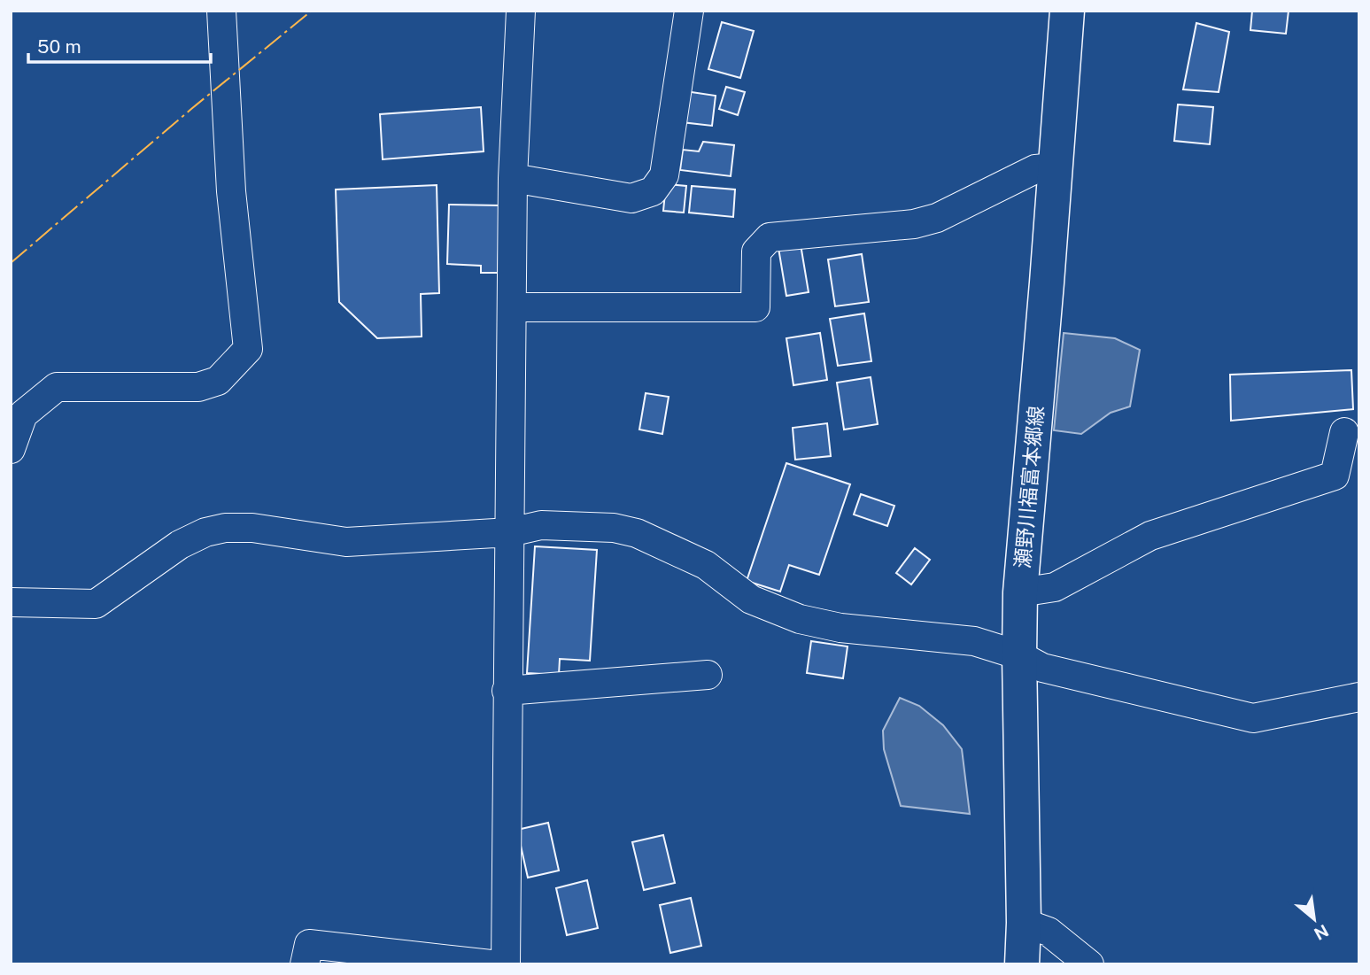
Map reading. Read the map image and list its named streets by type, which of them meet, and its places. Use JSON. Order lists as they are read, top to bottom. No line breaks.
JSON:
{"streets":{"main road":["瀬野川福富本郷線"]},"scale_bar":"50 m","north":"bottom right"}
